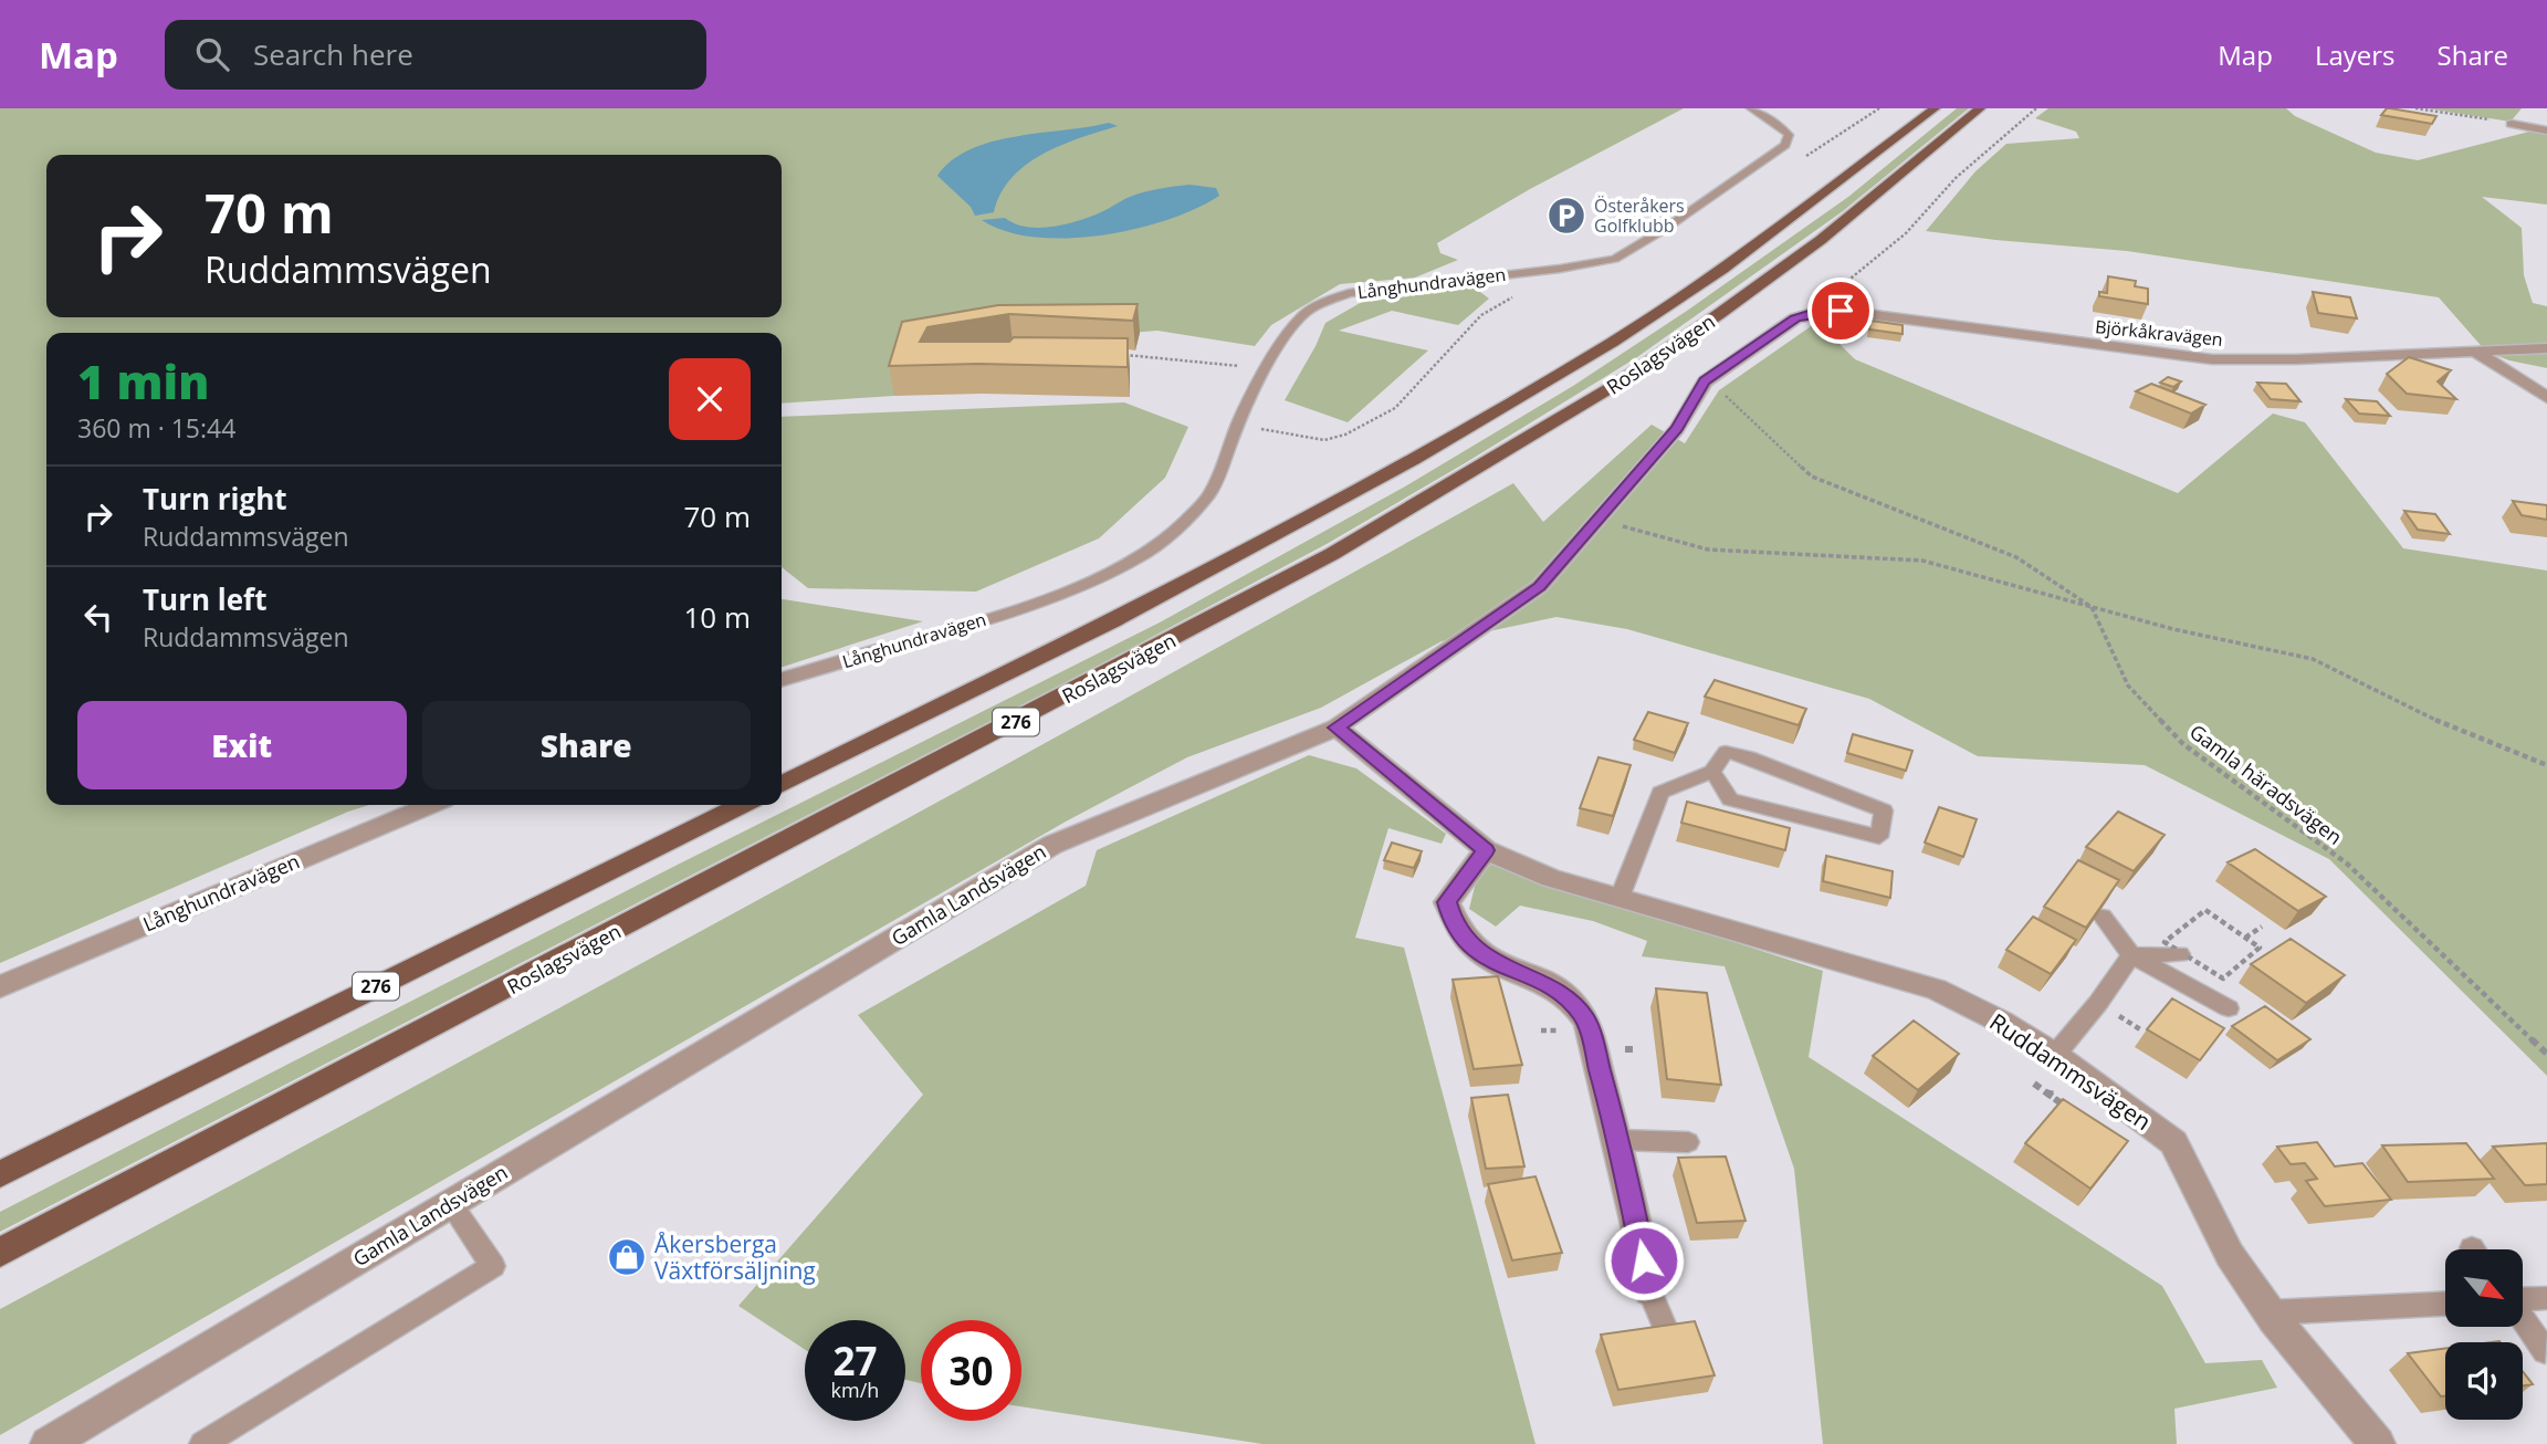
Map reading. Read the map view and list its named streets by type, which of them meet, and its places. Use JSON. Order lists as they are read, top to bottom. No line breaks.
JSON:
{"streets":{"main road":["Roslagsvägen","276"],"street":["Långhundravägen","Björkåkravägen","Gamla Landsvägen","Ruddammsvägen"],"path":["Gamla häradsvägen"]},"crossings":[["Björkåkravägen","Gamla Landsvägen"],["Gamla Landsvägen","Ruddammsvägen"]],"places":{"parking":["Österåkers Golfklubb"],"shop":["Åkersberga Växtförsäljning"]},"north":"bottom right","page":{"header":"Map","search":"Search here","nav":["Map","Layers","Share"],"turn":["70 m","Ruddammsvägen"],"heading":["1 min","360 m · 15:44"],"list":[{"name":"Turn right","note":"Ruddammsvägen","value":"70 m"},{"name":"Turn left","note":"Ruddammsvägen","value":"10 m"}],"buttons":["Exit","Share"],"speed":"27 km/h","limit":"30"}}
